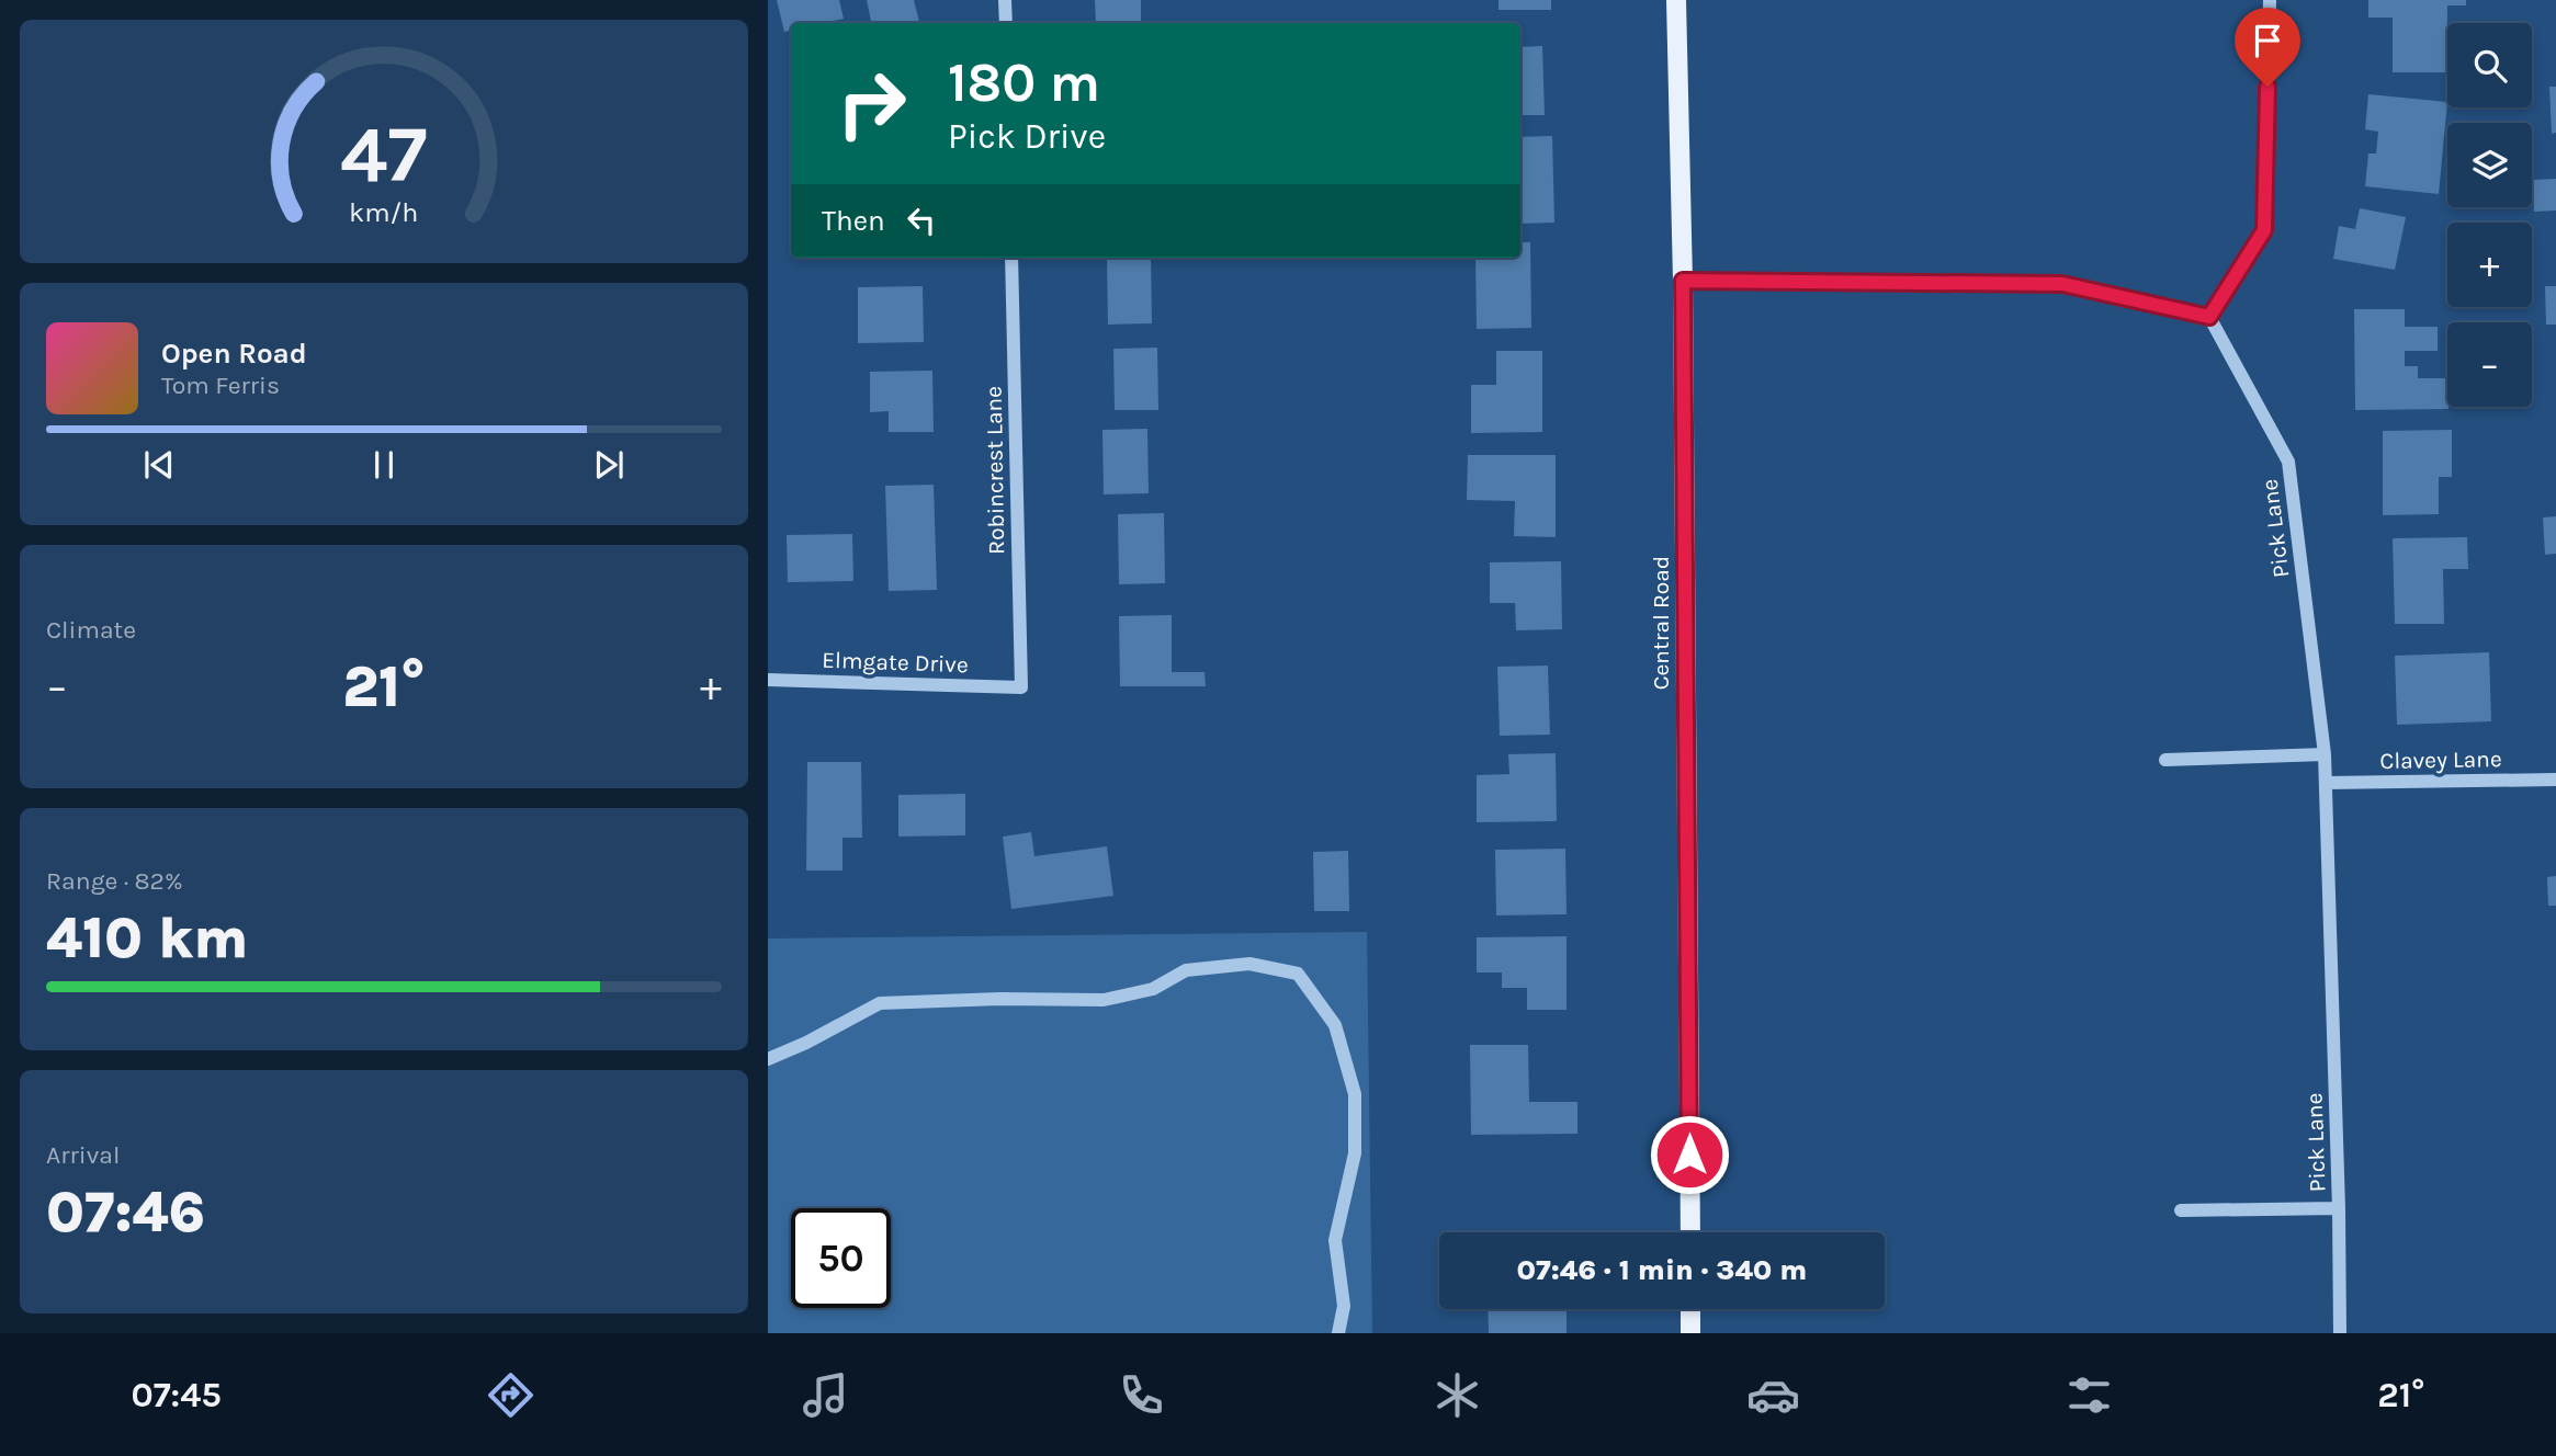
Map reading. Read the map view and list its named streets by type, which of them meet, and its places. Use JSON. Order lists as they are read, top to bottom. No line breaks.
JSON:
{"streets":{"main road":["Central Road"],"street":["Robincrest Lane","Pick Lane","Elmgate Drive","Clavey Lane"]},"crossings":[["Robincrest Lane","Elmgate Drive"],["Pick Lane","Clavey Lane"]],"page":{"map_buttons":["+","−"],"turn":["180 m","Pick Drive"],"then":"Then","song":["Open Road","Tom Ferris"],"tile":["Climate",["Range · 82%","410 km"],["Arrival","07:46"]],"heat":["−","21°","+"],"limit":"50","trip":"07:46 · 1 min · 340 m","tabs":["07:45","21°"],"gauge":["47","km/h"]}}
